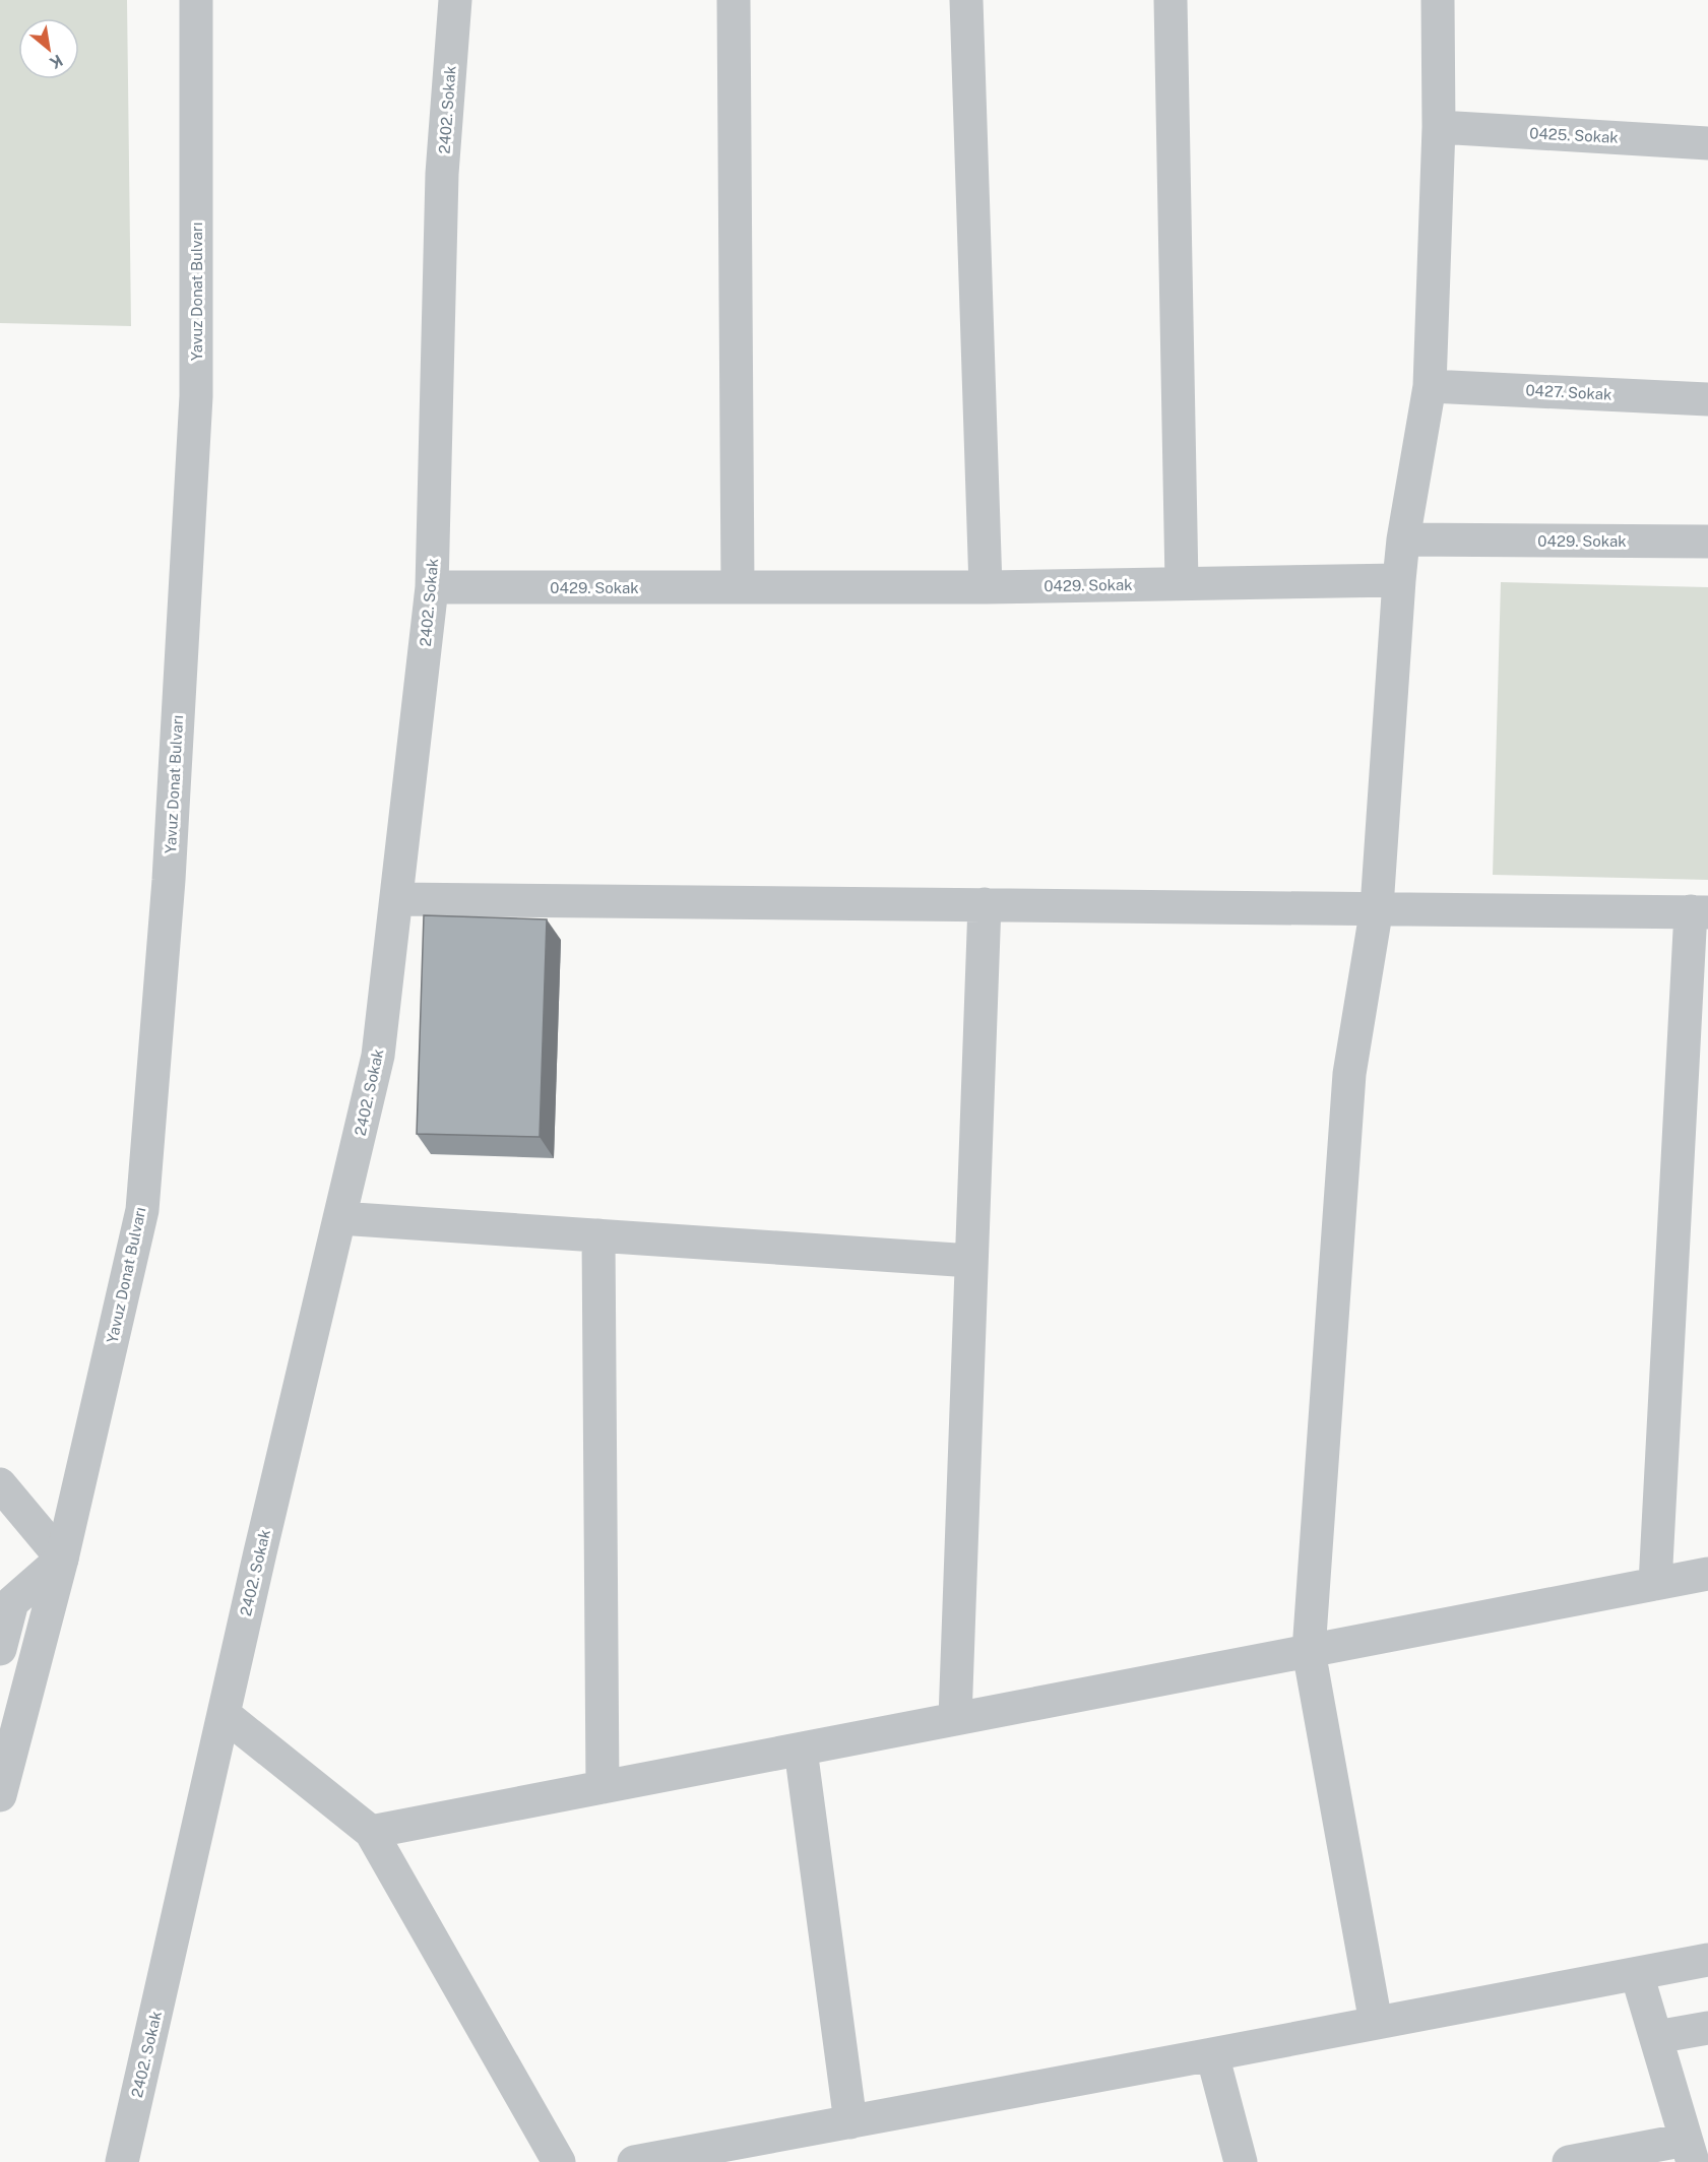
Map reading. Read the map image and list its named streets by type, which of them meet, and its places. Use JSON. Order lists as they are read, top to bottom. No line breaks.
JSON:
{"streets":{"street":["2402. Sokak","0425. Sokak","Yavuz Donat Bulvarı","0427. Sokak","0429. Sokak"]},"crossings":[["2402. Sokak","0429. Sokak"]],"north":"bottom right"}
